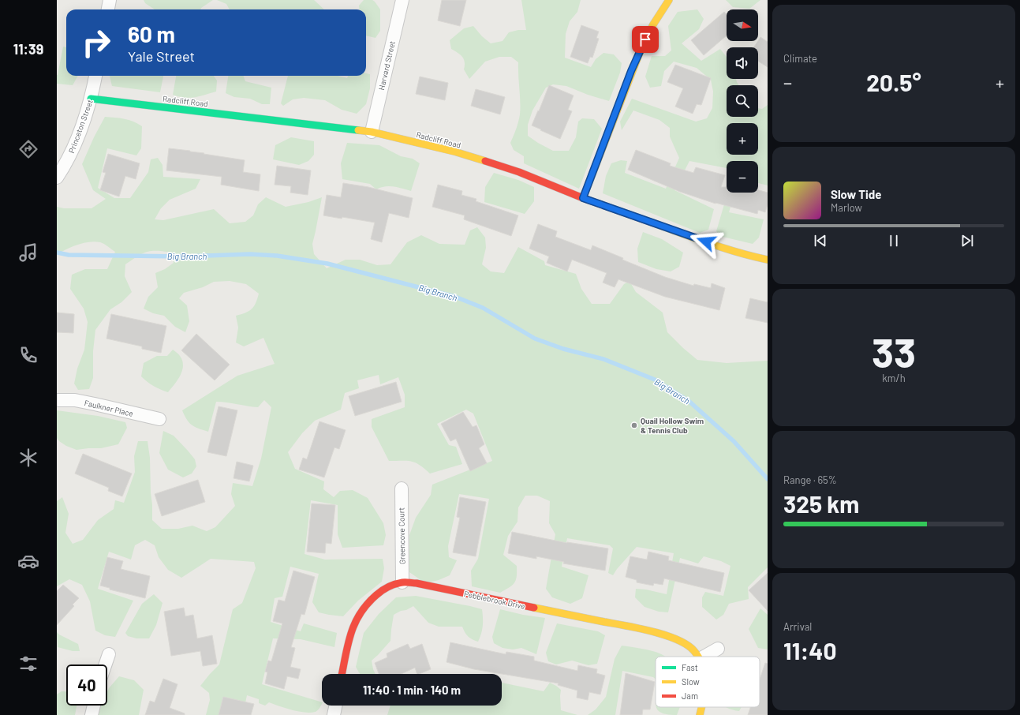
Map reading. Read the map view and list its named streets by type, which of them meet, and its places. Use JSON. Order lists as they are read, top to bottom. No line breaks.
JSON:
{"streets":{"street":["Harvard Street","Radcliff Road","Princeton Street","Faulkner Place","Greencove Court","Pebblebrook Drive"]},"crossings":[["Harvard Street","Radcliff Road"],["Radcliff Road","Princeton Street"],["Greencove Court","Pebblebrook Drive"]],"water":["Big Branch"],"places":["Quail Hollow Swim & Tennis Club"],"legend":["Fast","Slow","Jam"],"north":"right","page":{"tabs":"11:39","tile":["Climate",["33","km/h"],["Range · 65%","325 km"],["Arrival","11:40"]],"map_buttons":["+","−"],"turn":["60 m","Yale Street"],"heat":["−","20.5°","+"],"song":["Slow Tide","Marlow"],"limit":"40","trip":"11:40 · 1 min · 140 m"}}
